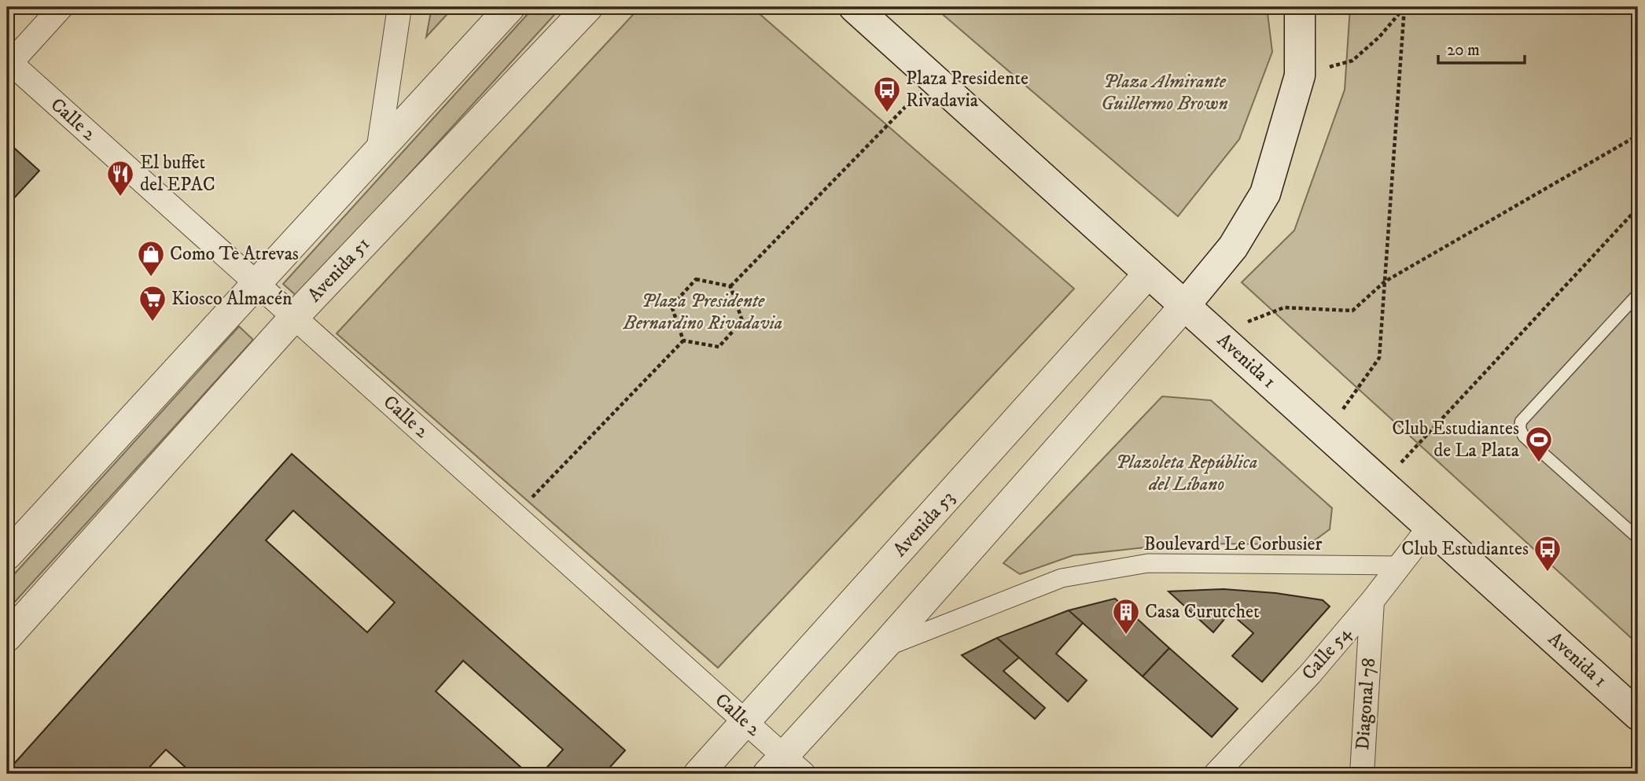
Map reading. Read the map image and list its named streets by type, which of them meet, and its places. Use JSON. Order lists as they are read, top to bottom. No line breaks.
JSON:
{"streets":{"main road":["Avenida 1"],"street":["Calle 2","Avenida 51","Avenida 53","Boulevard Le Corbusier","Calle 54","Diagonal 78"]},"crossings":[["Calle 2","Avenida 51"],["Calle 2","Avenida 53"],["Avenida 1","Avenida 53"],["Avenida 1","Calle 54"],["Boulevard Le Corbusier","Calle 54"],["Calle 54","Diagonal 78"]],"parks":["Plaza Almirante Guillermo Brown","Plaza Presidente Bernardino Rivadavia","Plazoleta República del Líbano"],"places":{"bus stop":["Plaza Presidente Rivadavia","Club Estudiantes"],"restaurant":["El buffet del EPAC"],"shop":["Como Te Atrevas"],"supermarket":["Kiosco Almacén"],"sports":["Club Estudiantes de La Plata"],"building":["Casa Curutchet"]},"scale_bar":"20 m"}
